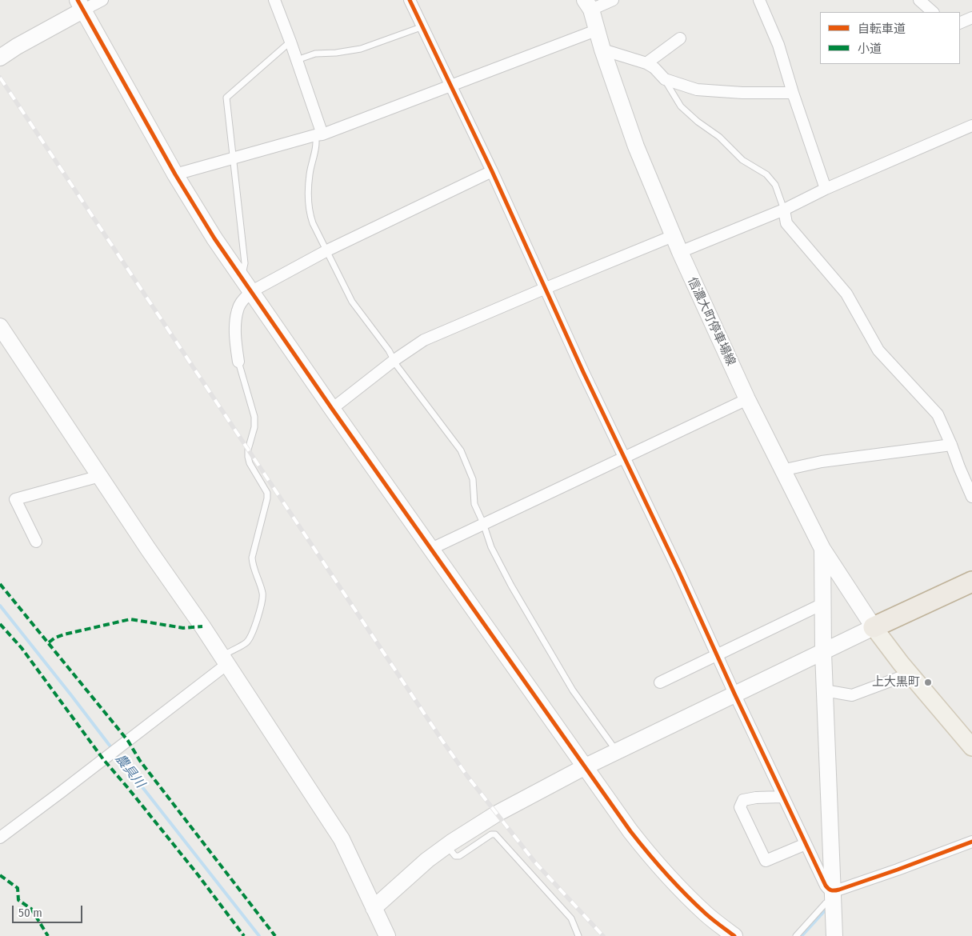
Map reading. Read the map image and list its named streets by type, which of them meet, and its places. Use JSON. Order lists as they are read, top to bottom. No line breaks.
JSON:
{"streets":{"street":["信濃大町停車場線"]},"water":["農具川"],"places":["上大黒町"],"legend":["自転車道","小道"],"scale_bar":"50 m"}
